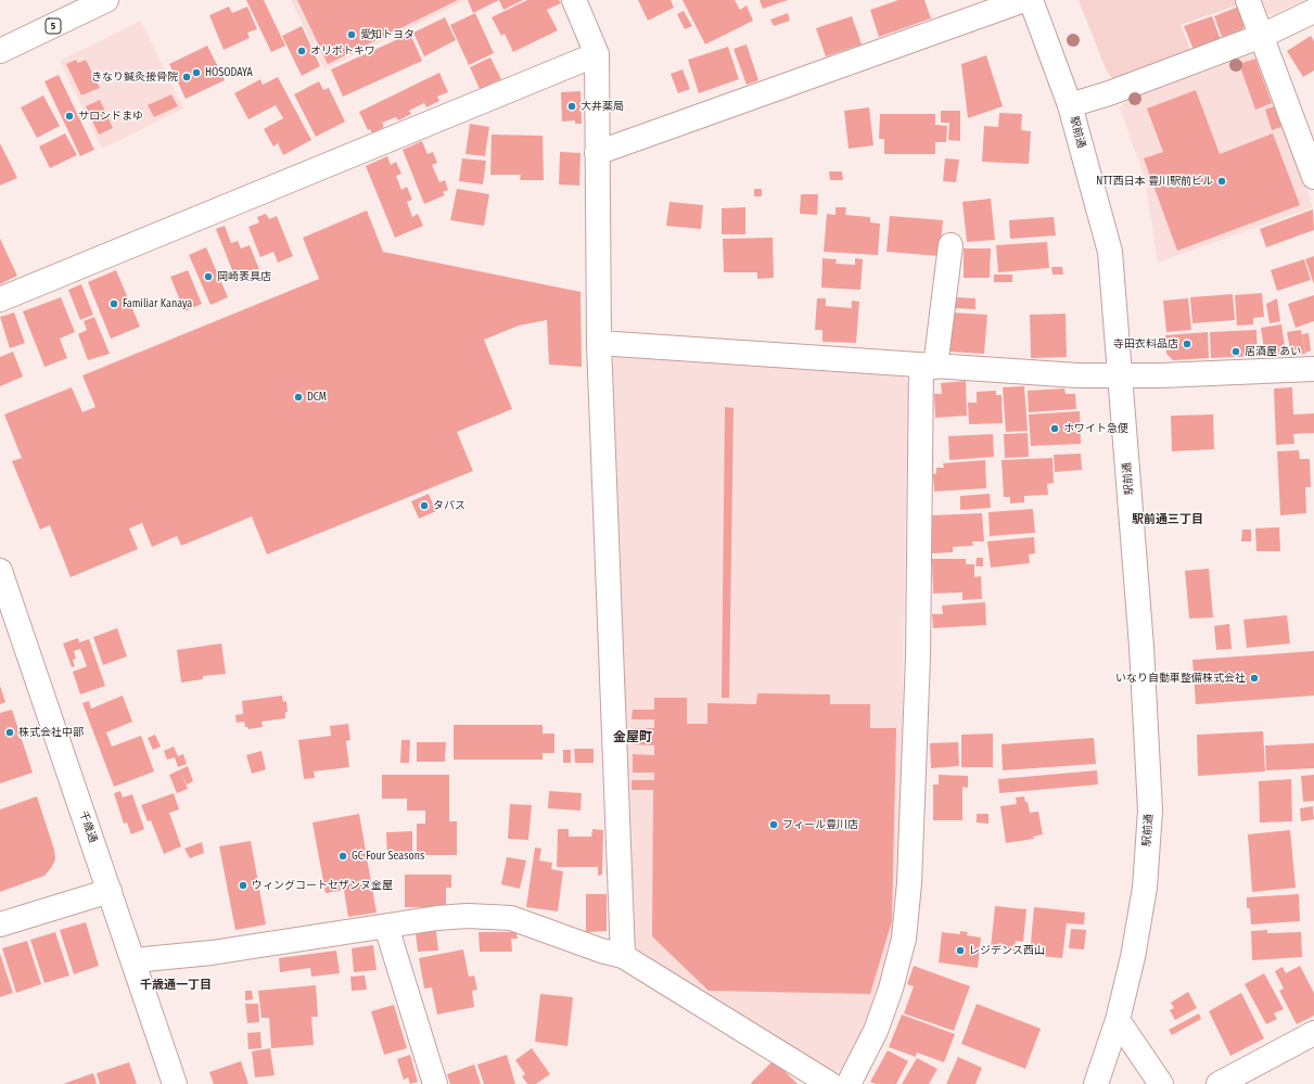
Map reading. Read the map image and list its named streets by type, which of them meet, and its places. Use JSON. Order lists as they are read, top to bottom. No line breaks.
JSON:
{"streets":{"street":["5","駅前通","千歳通"]},"districts":["駅前通三丁目","金屋町","千歳通一丁目"],"places":["愛知トヨタ","オリボトキワ","HOSODAYA","きなり鍼灸接骨院","大井薬局","サロンドまゆ","NTT西日本 豊川駅前ビル","岡崎表具店","Familiar Kanaya","寺田衣料品店","居酒屋 あい","DCM","ホワイト急便","タパス","いなり自動車整備株式会社","株式会社中部","フィール豊川店","GC Four Seasons","ウィングコートセザンヌ金屋","レジデンス西山"]}
